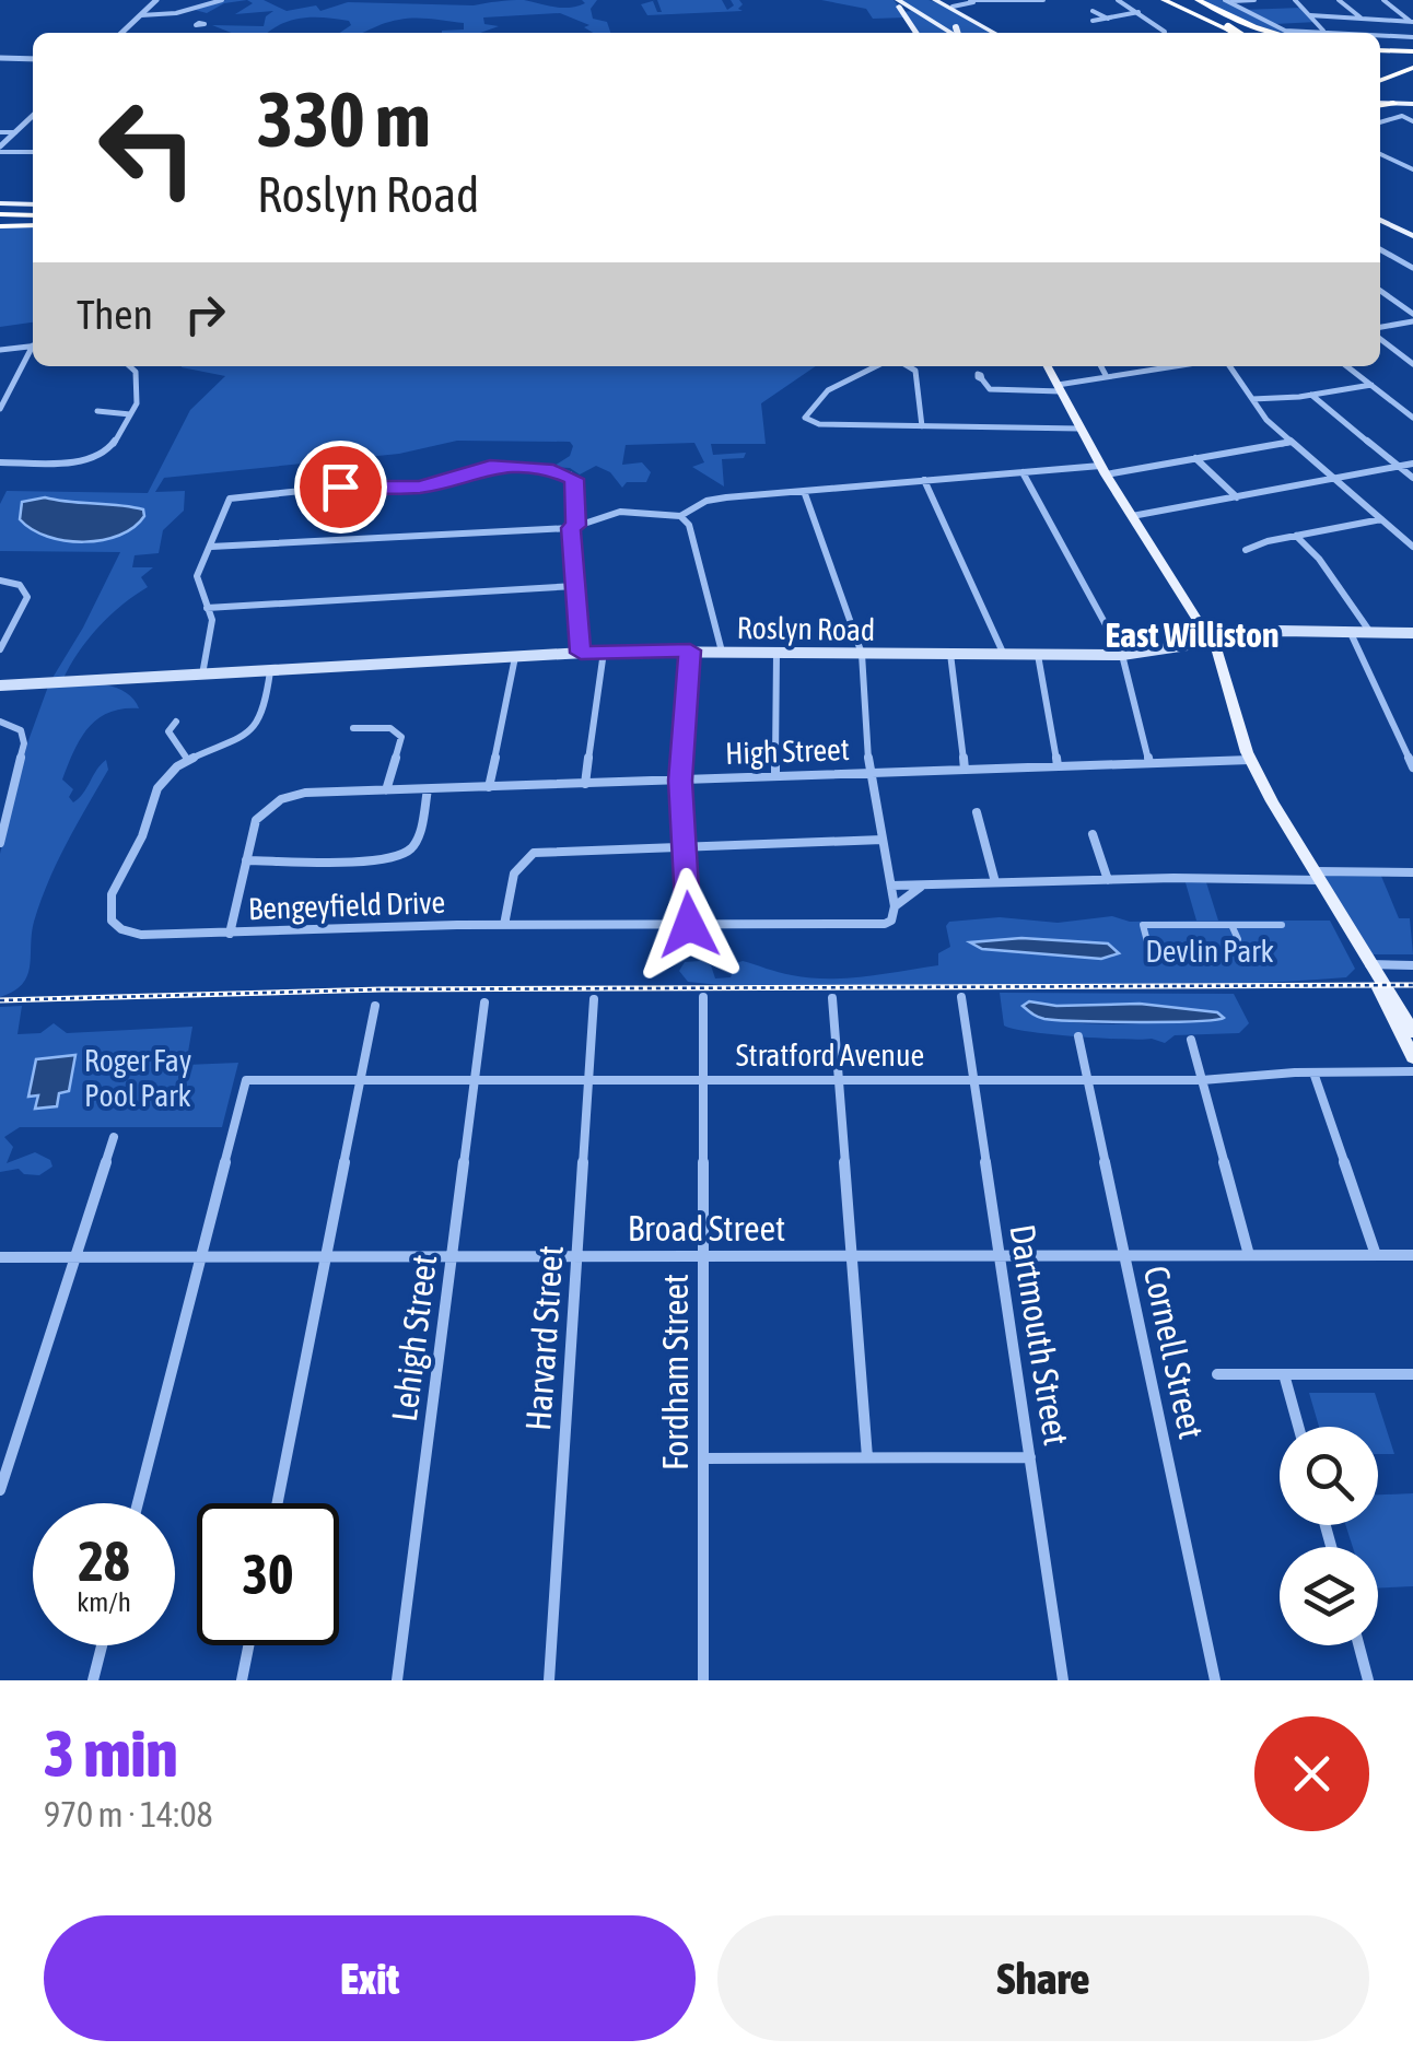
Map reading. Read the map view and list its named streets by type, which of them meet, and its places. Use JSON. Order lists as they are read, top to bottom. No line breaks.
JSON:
{"streets":{"main road":["Roslyn Road"],"street":["High Street","Bengeyfield Drive","Stratford Avenue","Broad Street","Dartmouth Street","Lehigh Street","Harvard Street","Cornell Street","Fordham Street"]},"crossings":[["Roslyn Road","Bengeyfield Drive"],["High Street","Bengeyfield Drive"],["Stratford Avenue","Broad Street"],["Stratford Avenue","Dartmouth Street"],["Stratford Avenue","Lehigh Street"],["Stratford Avenue","Harvard Street"],["Stratford Avenue","Cornell Street"],["Stratford Avenue","Fordham Street"],["Broad Street","Dartmouth Street"],["Broad Street","Lehigh Street"],["Broad Street","Harvard Street"],["Broad Street","Cornell Street"],["Broad Street","Fordham Street"]],"districts":["East Williston"],"parks":["Devlin Park","Roger Fay Pool Park"],"page":{"turn":["330 m","Roslyn Road"],"then":"Then","speed":"28 km/h","limit":"30","heading":["3 min","970 m · 14:08"],"buttons":["Exit","Share"]}}
